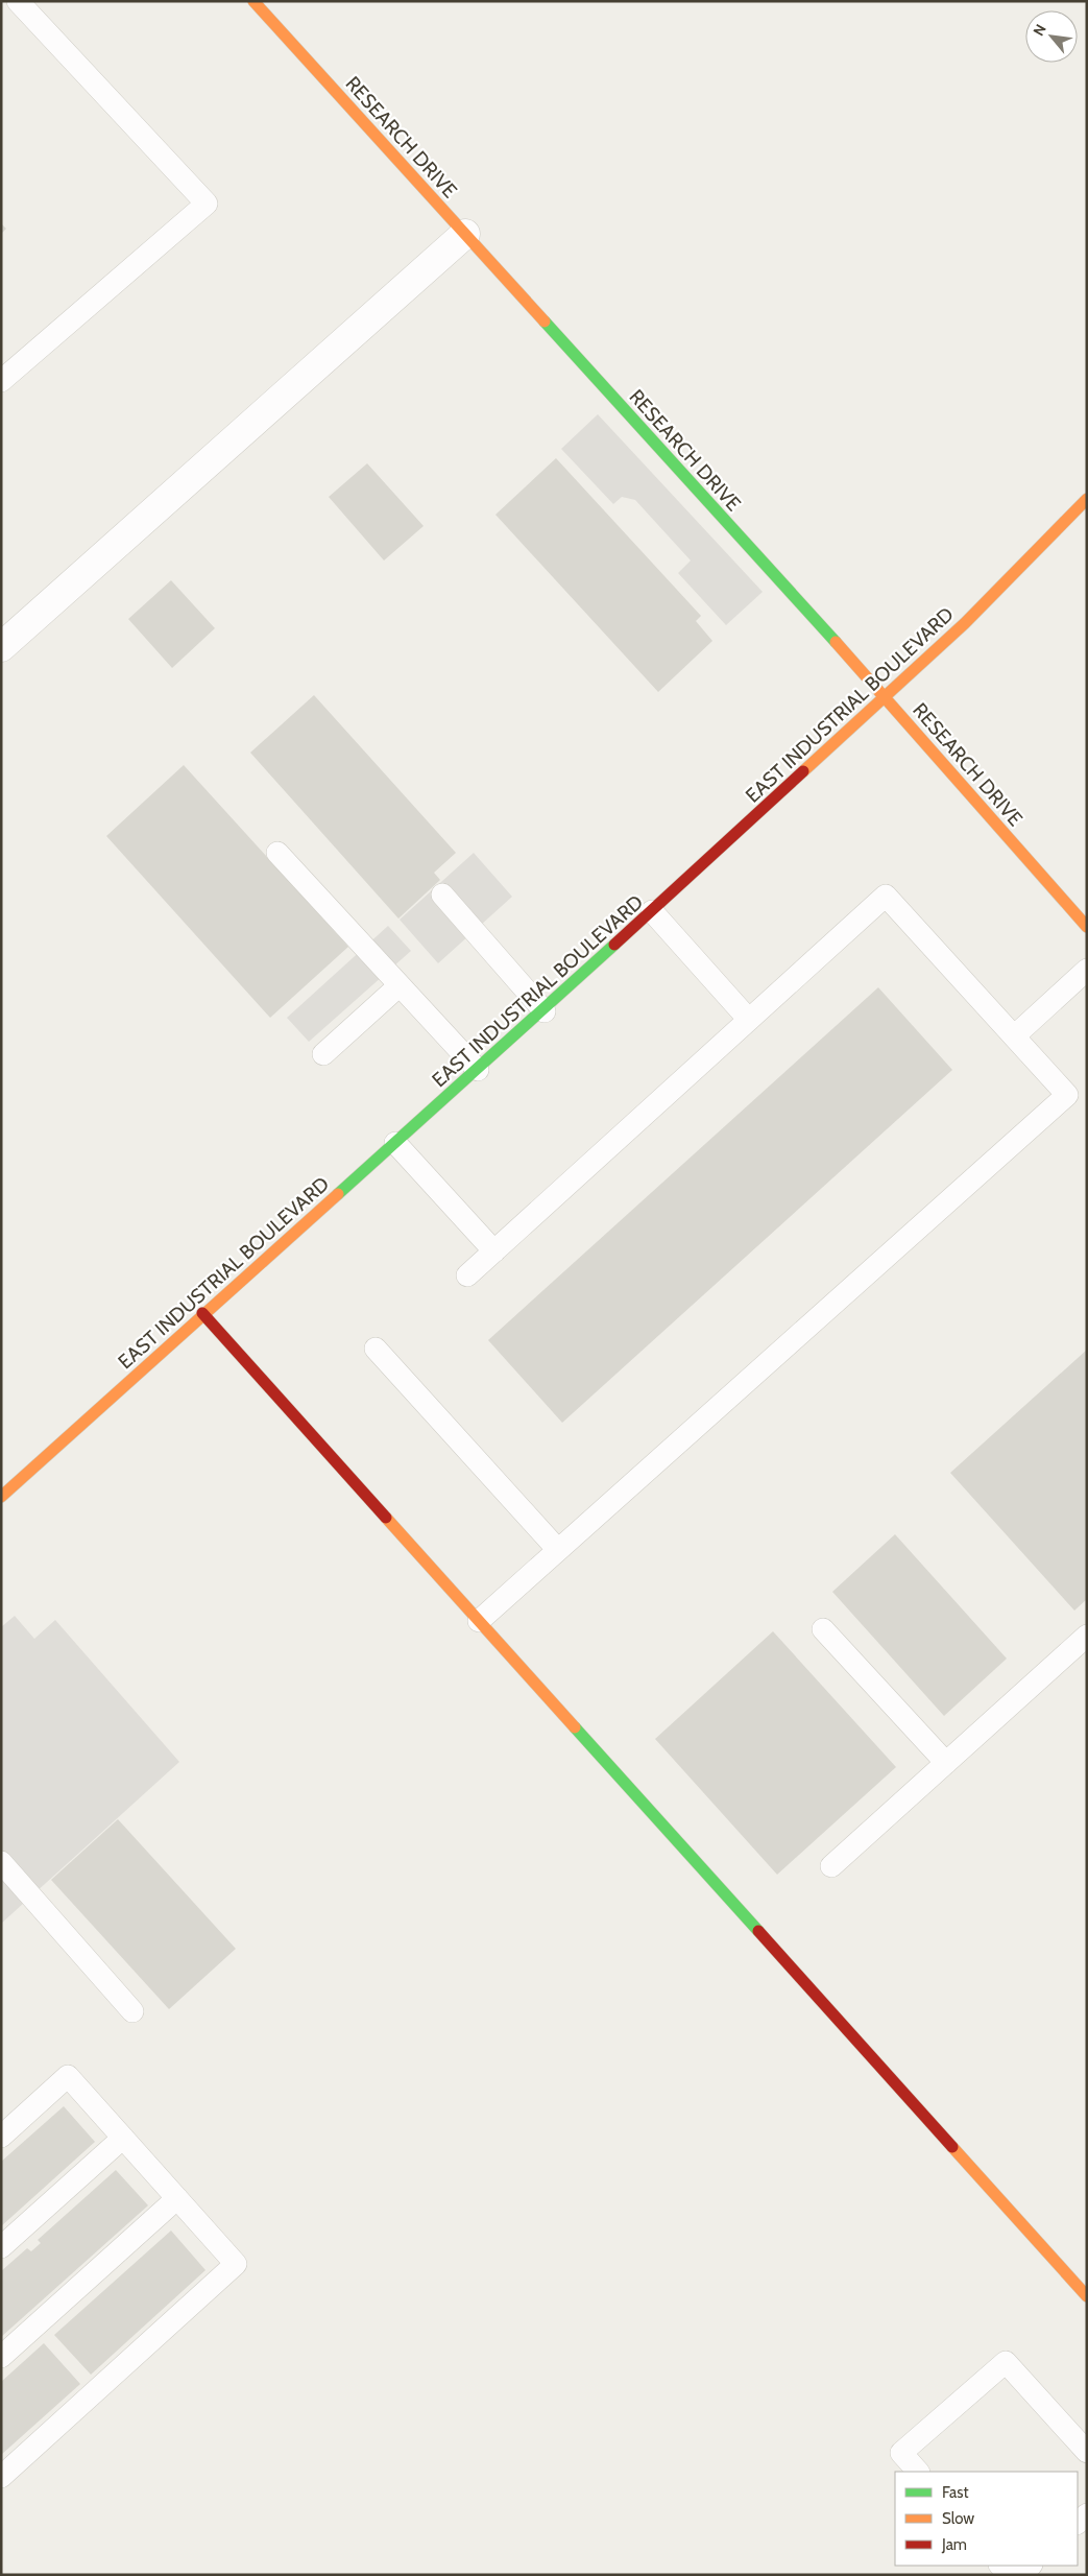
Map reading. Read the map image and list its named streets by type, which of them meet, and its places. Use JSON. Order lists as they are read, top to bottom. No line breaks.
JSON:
{"streets":{"street":["RESEARCH DRIVE","EAST INDUSTRIAL BOULEVARD"]},"crossings":[["RESEARCH DRIVE","EAST INDUSTRIAL BOULEVARD"]],"legend":["Fast","Slow","Jam"],"north":"top left"}
